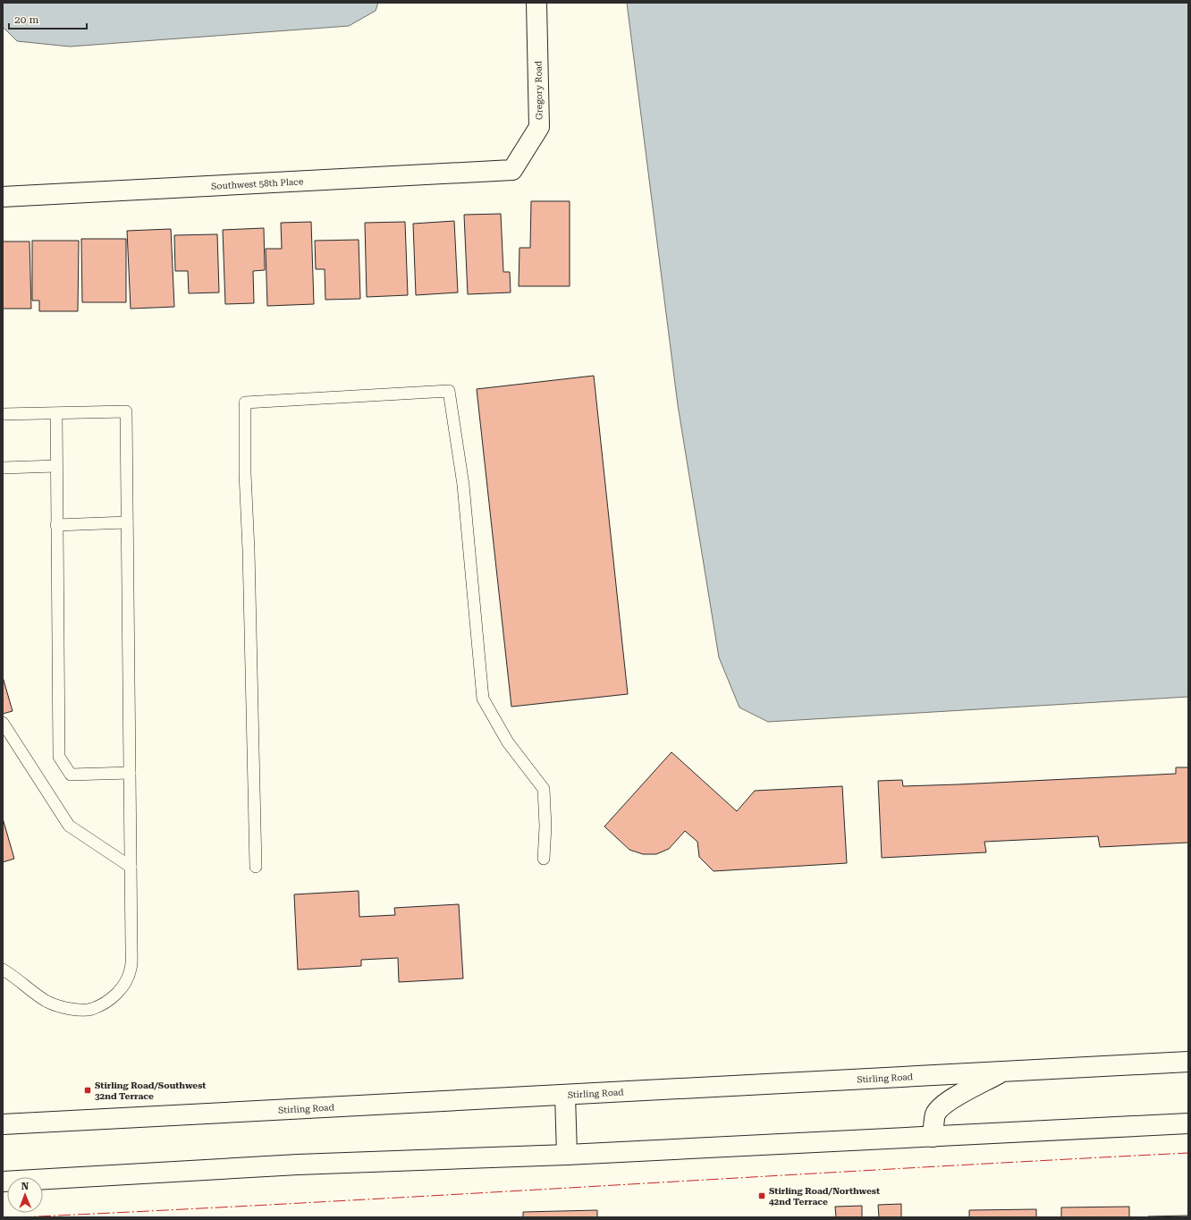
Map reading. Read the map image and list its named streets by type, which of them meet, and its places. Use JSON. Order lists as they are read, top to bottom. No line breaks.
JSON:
{"streets":{"main road":["Gregory Road","Southwest 58th Place","Stirling Road"]},"crossings":[["Gregory Road","Southwest 58th Place"]],"places":{"transit":["Stirling Road/Southwest 32nd Terrace","Stirling Road/Northwest 42nd Terrace"]},"scale_bar":"20 m","north":"top"}
